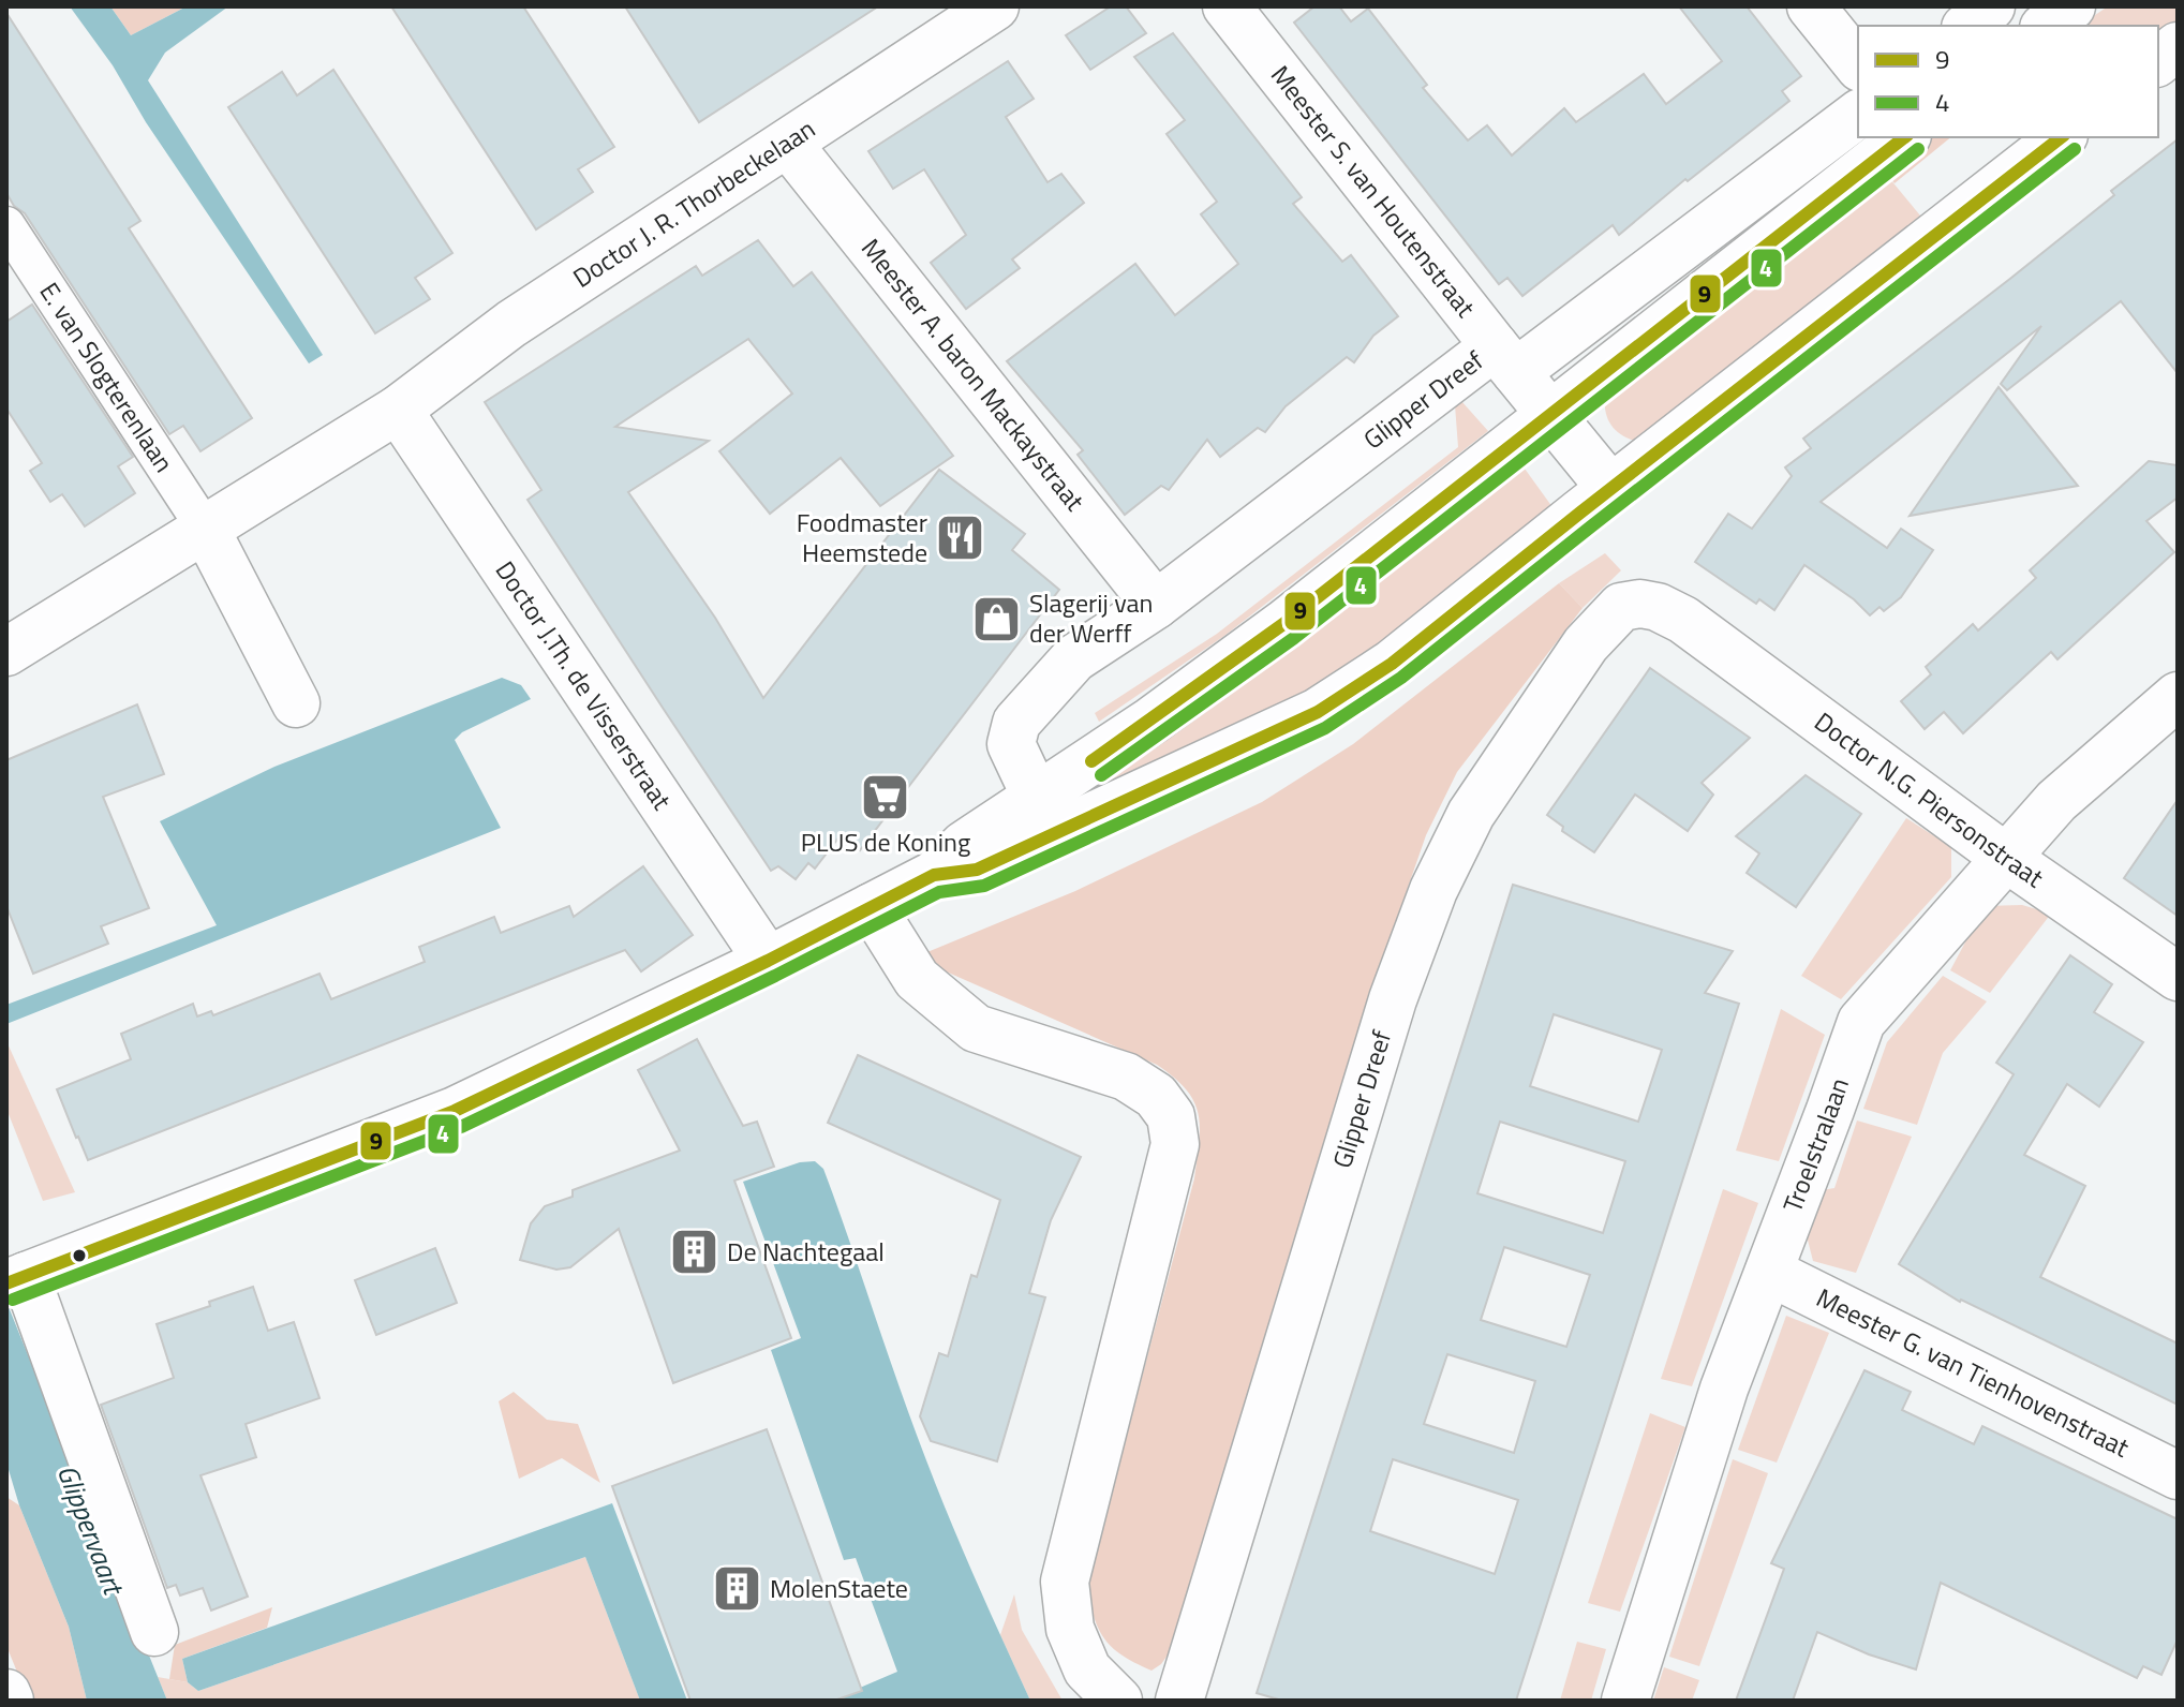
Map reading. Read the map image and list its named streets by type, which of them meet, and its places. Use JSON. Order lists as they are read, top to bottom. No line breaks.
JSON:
{"streets":{"street":["Meester S. van Houtenstraat","Doctor J. R. Thorbeckelaan","Meester A. baron Mackaystraat","E. van Slogterenlaan","Glipper Dreef","Doctor J.Th. de Visserstraat","Doctor N.G. Piersonstraat","Troelstralaan","Meester G. van Tienhovenstraat"]},"crossings":[["Meester S. van Houtenstraat","Glipper Dreef"],["Doctor J. R. Thorbeckelaan","Meester A. baron Mackaystraat"],["Doctor J. R. Thorbeckelaan","Doctor J.Th. de Visserstraat"],["Meester A. baron Mackaystraat","Glipper Dreef"],["Glipper Dreef","Doctor N.G. Piersonstraat"],["Doctor N.G. Piersonstraat","Troelstralaan"],["Troelstralaan","Meester G. van Tienhovenstraat"]],"water":["Glippervaart"],"places":{"restaurant":["Foodmaster Heemstede"],"shop":["Slagerij van der Werff"],"supermarket":["PLUS de Koning"],"building":["De Nachtegaal","MolenStaete"]},"lines":["transit line 9","transit line 4"],"legend":["9","4"]}
